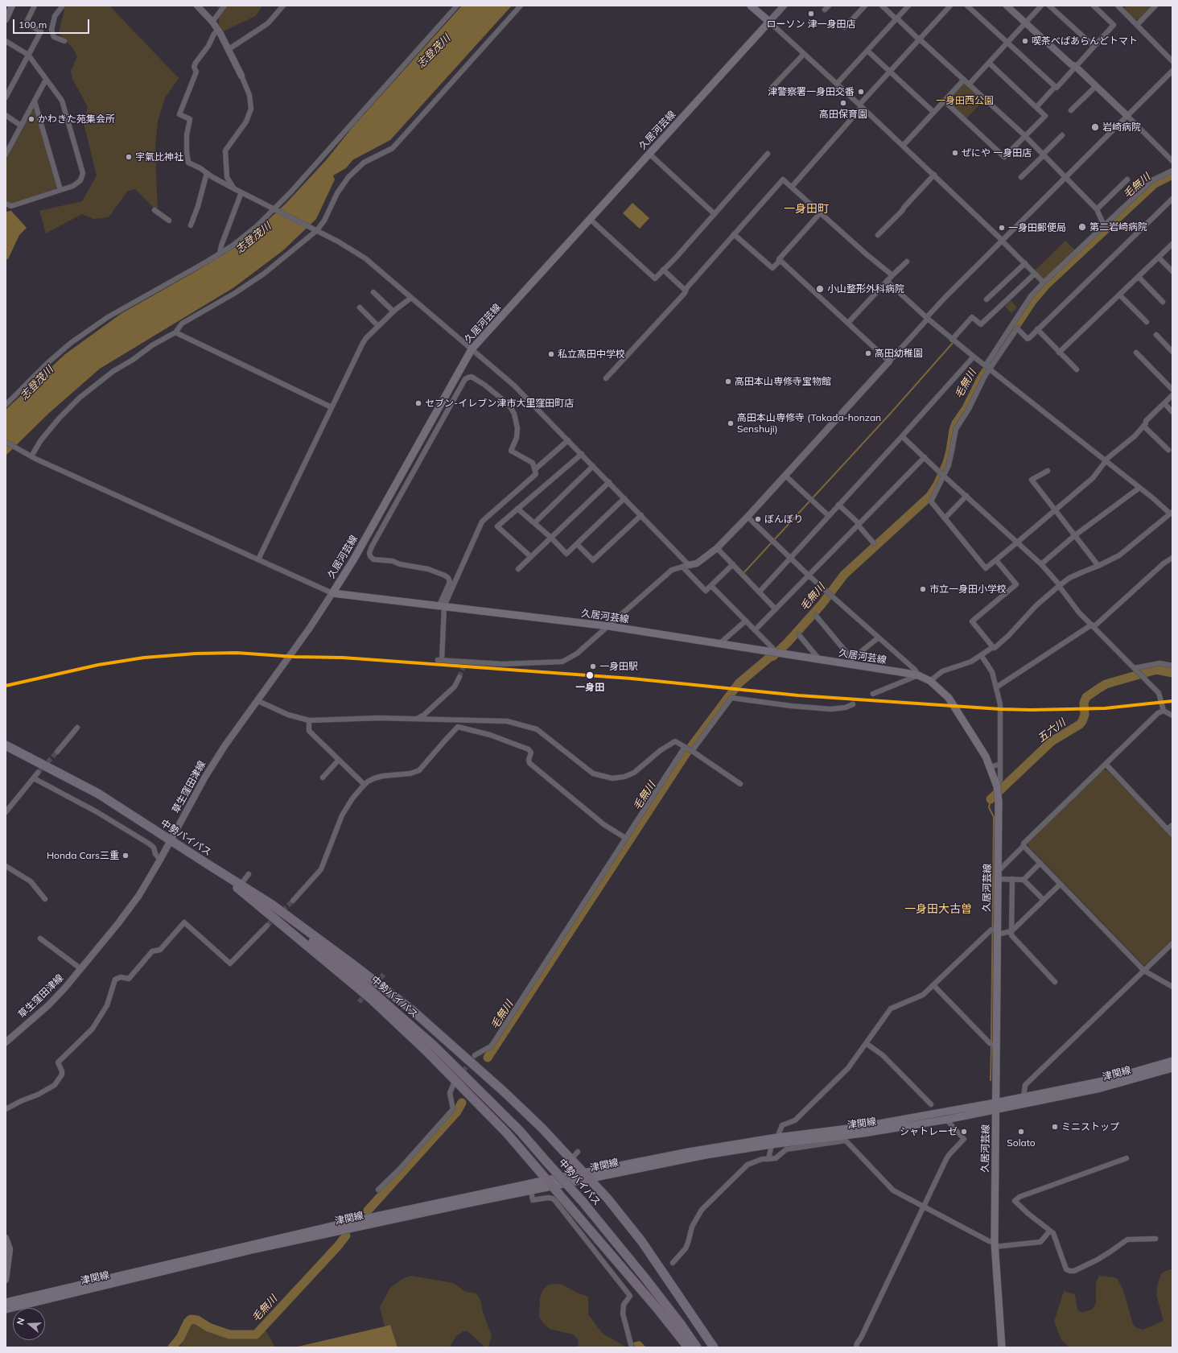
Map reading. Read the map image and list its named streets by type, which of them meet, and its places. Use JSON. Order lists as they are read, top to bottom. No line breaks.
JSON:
{"streets":{"highway":["中勢バイパス"],"main road":["久居河芸線","草生窪田津線","津関線"]},"crossings":[["久居河芸線","草生窪田津線"],["久居河芸線","津関線"],["草生窪田津線","中勢バイパス"]],"districts":["一身田町","一身田大古曽"],"water":["志登茂川","毛無川","五六川"],"parks":["一身田西公園"],"places":["ローソン 津一身田店","喫茶べぱあらんどトマト","津警察署一身田交番","高田保育園","かわきた苑集会所","岩崎病院","ぜにや 一身田店","宇氣比神社","第二岩崎病院","一身田郵便局","小山整形外科病院","高田幼稚園","私立高田中学校","高田本山専修寺宝物館","セブン-イレブン津市大里窪田町店","高田本山専修寺 (Takada-honzan Senshuji)","ぼんぼり","市立一身田小学校","一身田駅","一身田","Honda Cars三重","ミニストップ","シャトレーゼ","Solato"],"scale_bar":"100 m","north":"left"}
